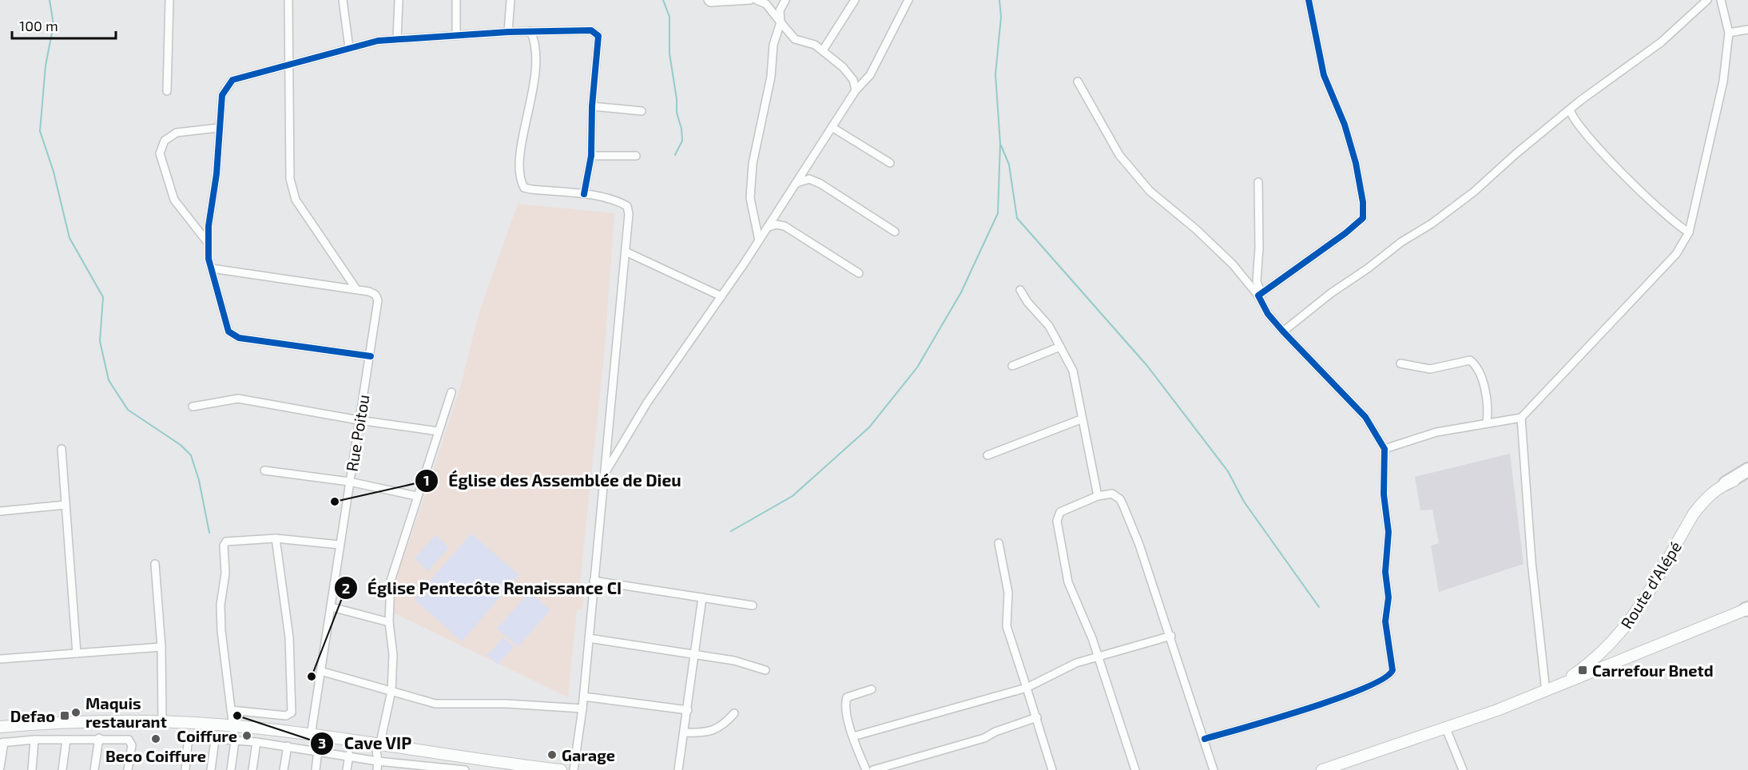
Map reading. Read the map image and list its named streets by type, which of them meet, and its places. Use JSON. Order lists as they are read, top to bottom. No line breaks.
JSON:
{"streets":{"main road":["Route d'Alépé"],"street":["Rue Poitou"]},"places":{"other":["Église des Assemblée de Dieu","Église Pentecôte Renaissance CI","Maquis restaurant","Cave VIP","Coiffure","Beco Coiffure","Garage"],"transit":["Carrefour Bnetd","Defao"]},"scale_bar":"100 m"}
